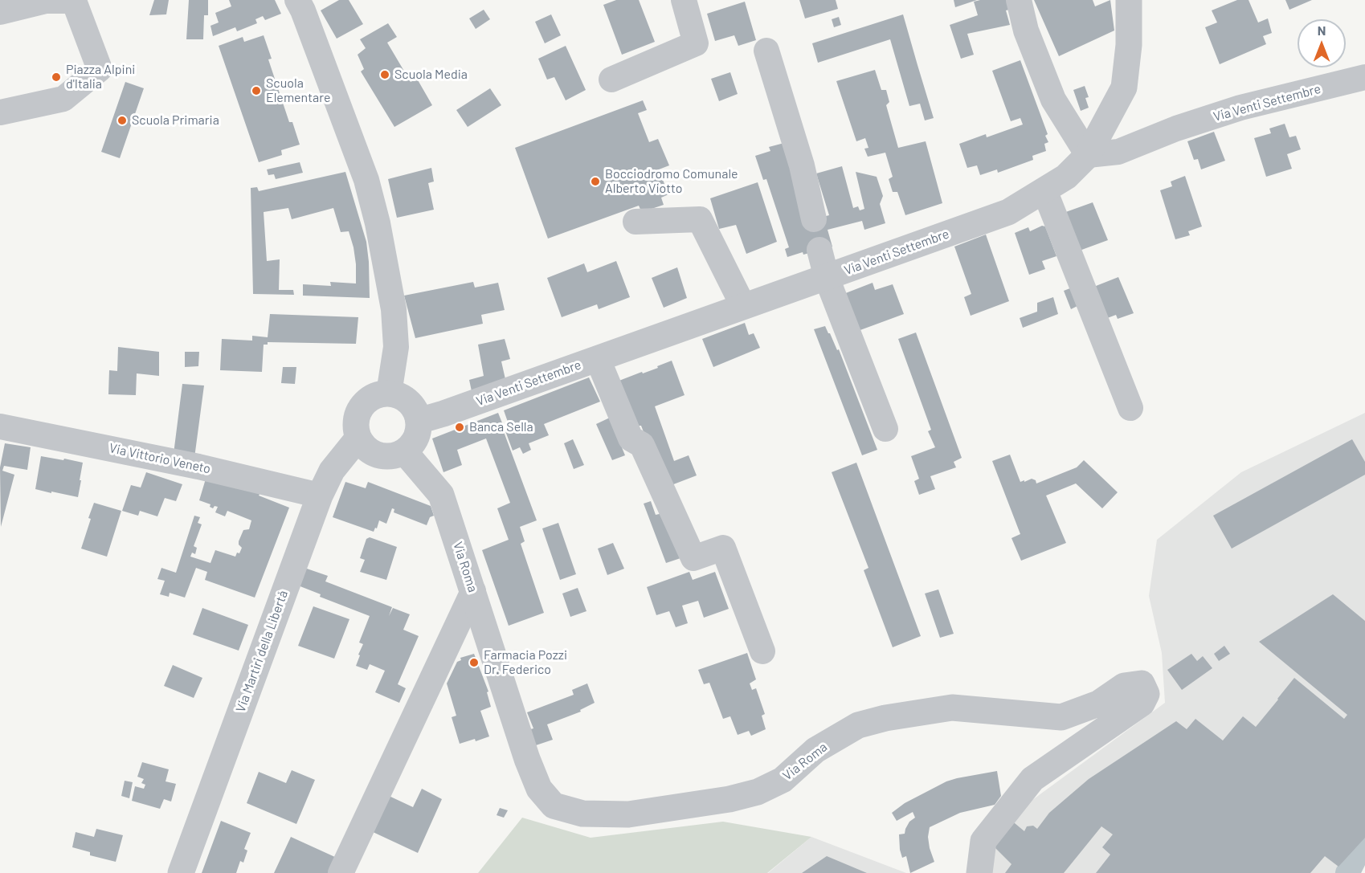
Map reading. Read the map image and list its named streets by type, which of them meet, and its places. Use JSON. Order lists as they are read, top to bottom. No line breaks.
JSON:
{"streets":{"street":["Via Venti Settembre","Via Vittorio Veneto","Via Roma","Via Martiri della Libertà"]},"crossings":[["Via Venti Settembre","Via Roma"],["Via Venti Settembre","Via Martiri della Libertà"],["Via Vittorio Veneto","Via Martiri della Libertà"],["Via Roma","Via Martiri della Libertà"]],"places":["Scuola Media","Piazza Alpini d'Italia","Scuola Elementare","Scuola Primaria","Bocciodromo Comunale Alberto Viotto","Banca Sella","Farmacia Pozzi Dr. Federico"],"north":"top"}
